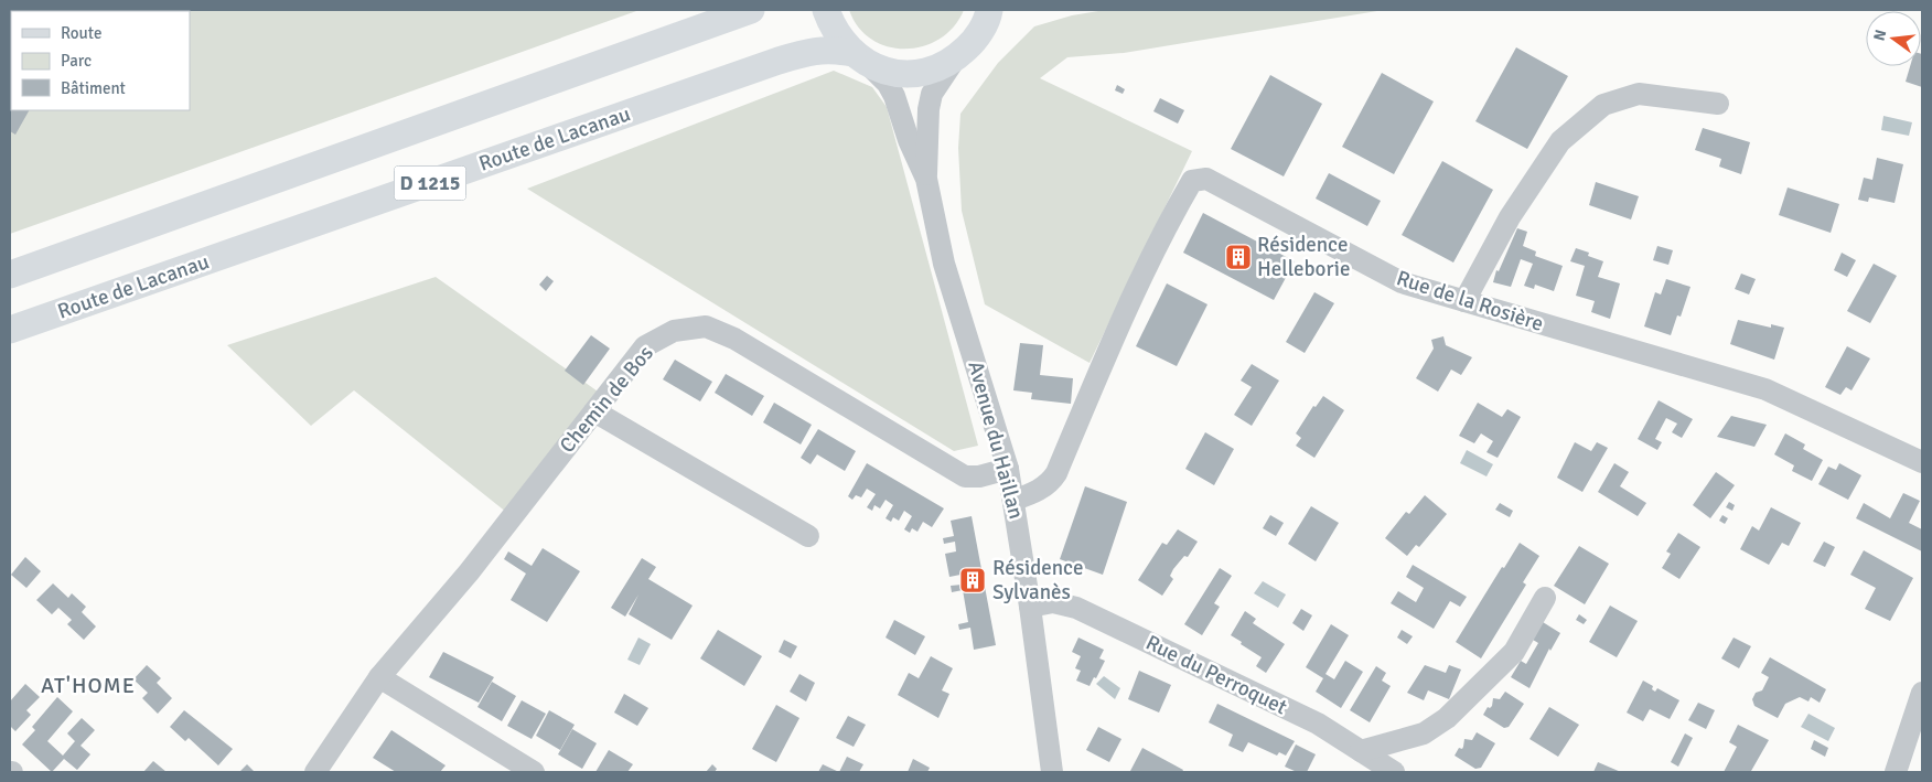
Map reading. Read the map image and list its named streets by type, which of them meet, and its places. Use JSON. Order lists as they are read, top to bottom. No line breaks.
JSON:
{"streets":{"main road":["Route de Lacanau","D 1215"],"street":["Rue de la Rosière","Chemin de Bos","Avenue du Haillan","Rue du Perroquet"]},"crossings":[["Route de Lacanau","Avenue du Haillan"],["Rue de la Rosière","Avenue du Haillan"],["Chemin de Bos","Avenue du Haillan"],["Avenue du Haillan","Rue du Perroquet"]],"districts":["AT'HOME"],"places":{"building":["Résidence Helleborie","Résidence Sylvanès"]},"legend":["Route","Parc","Bâtiment"],"north":"left"}
